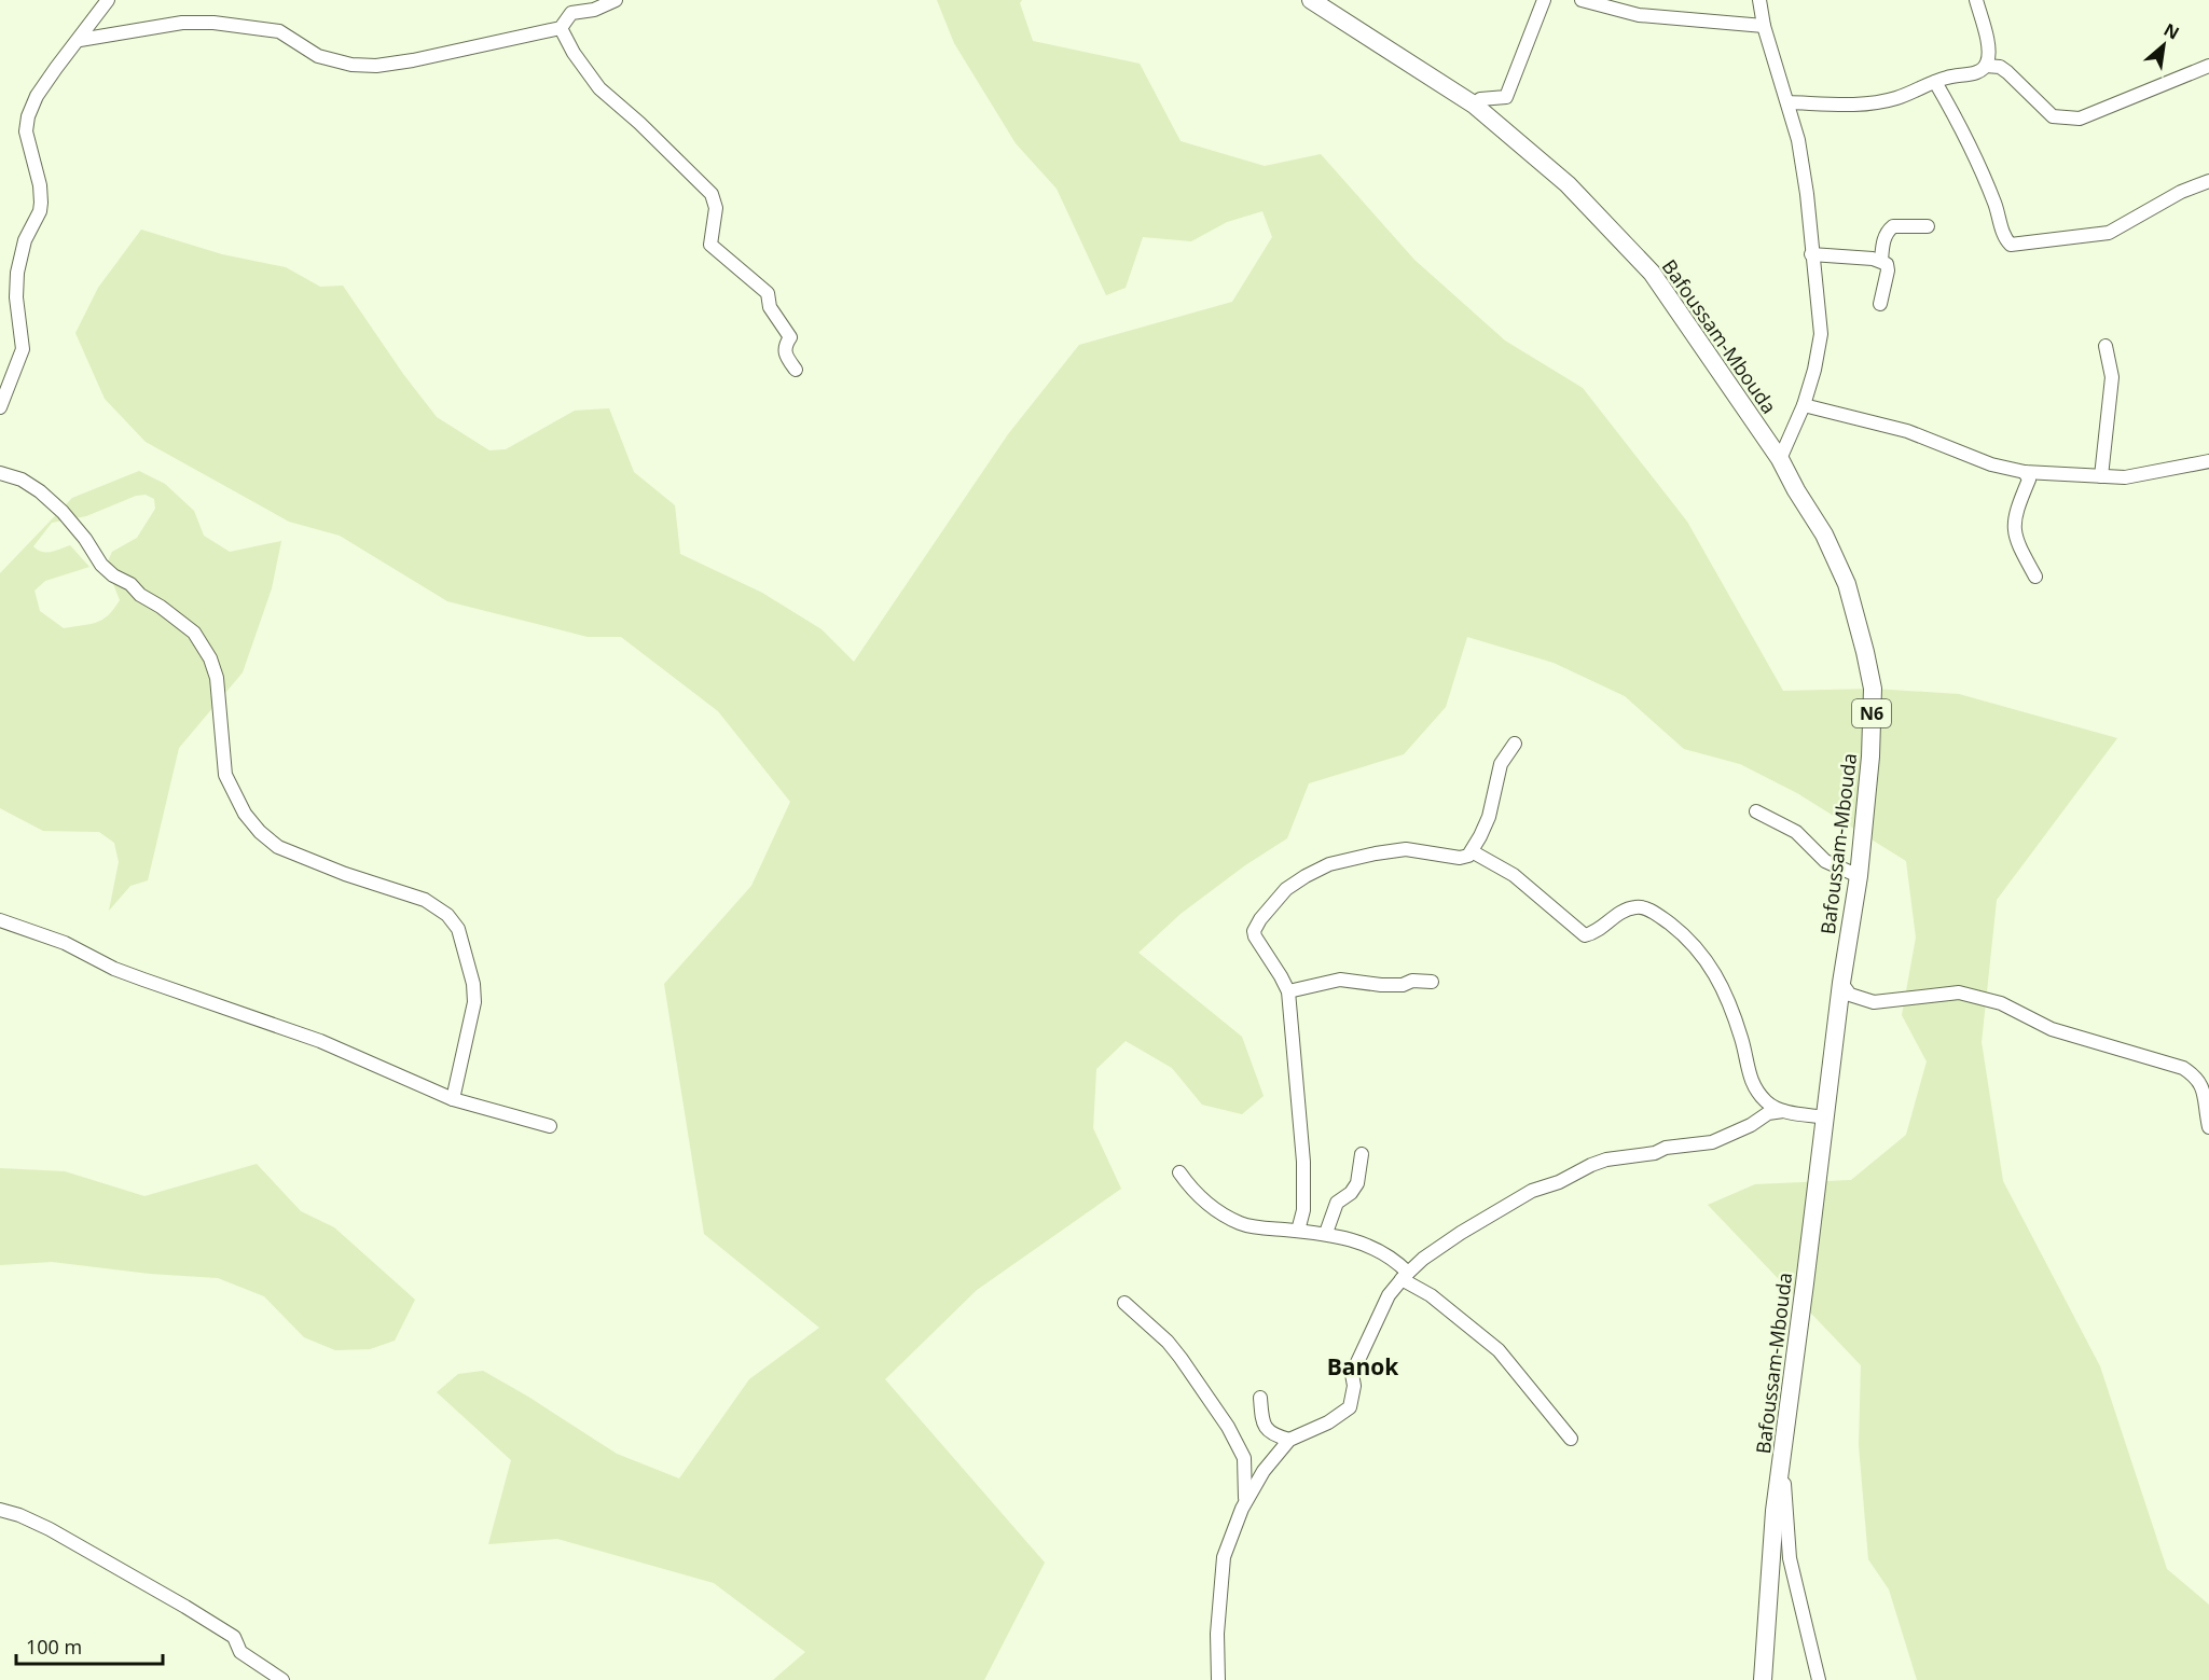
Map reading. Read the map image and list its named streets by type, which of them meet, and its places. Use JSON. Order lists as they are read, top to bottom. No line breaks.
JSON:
{"streets":{"highway":["Bafoussam-Mbouda","N6"]},"districts":["Banok"],"scale_bar":"100 m","north":"top right"}
